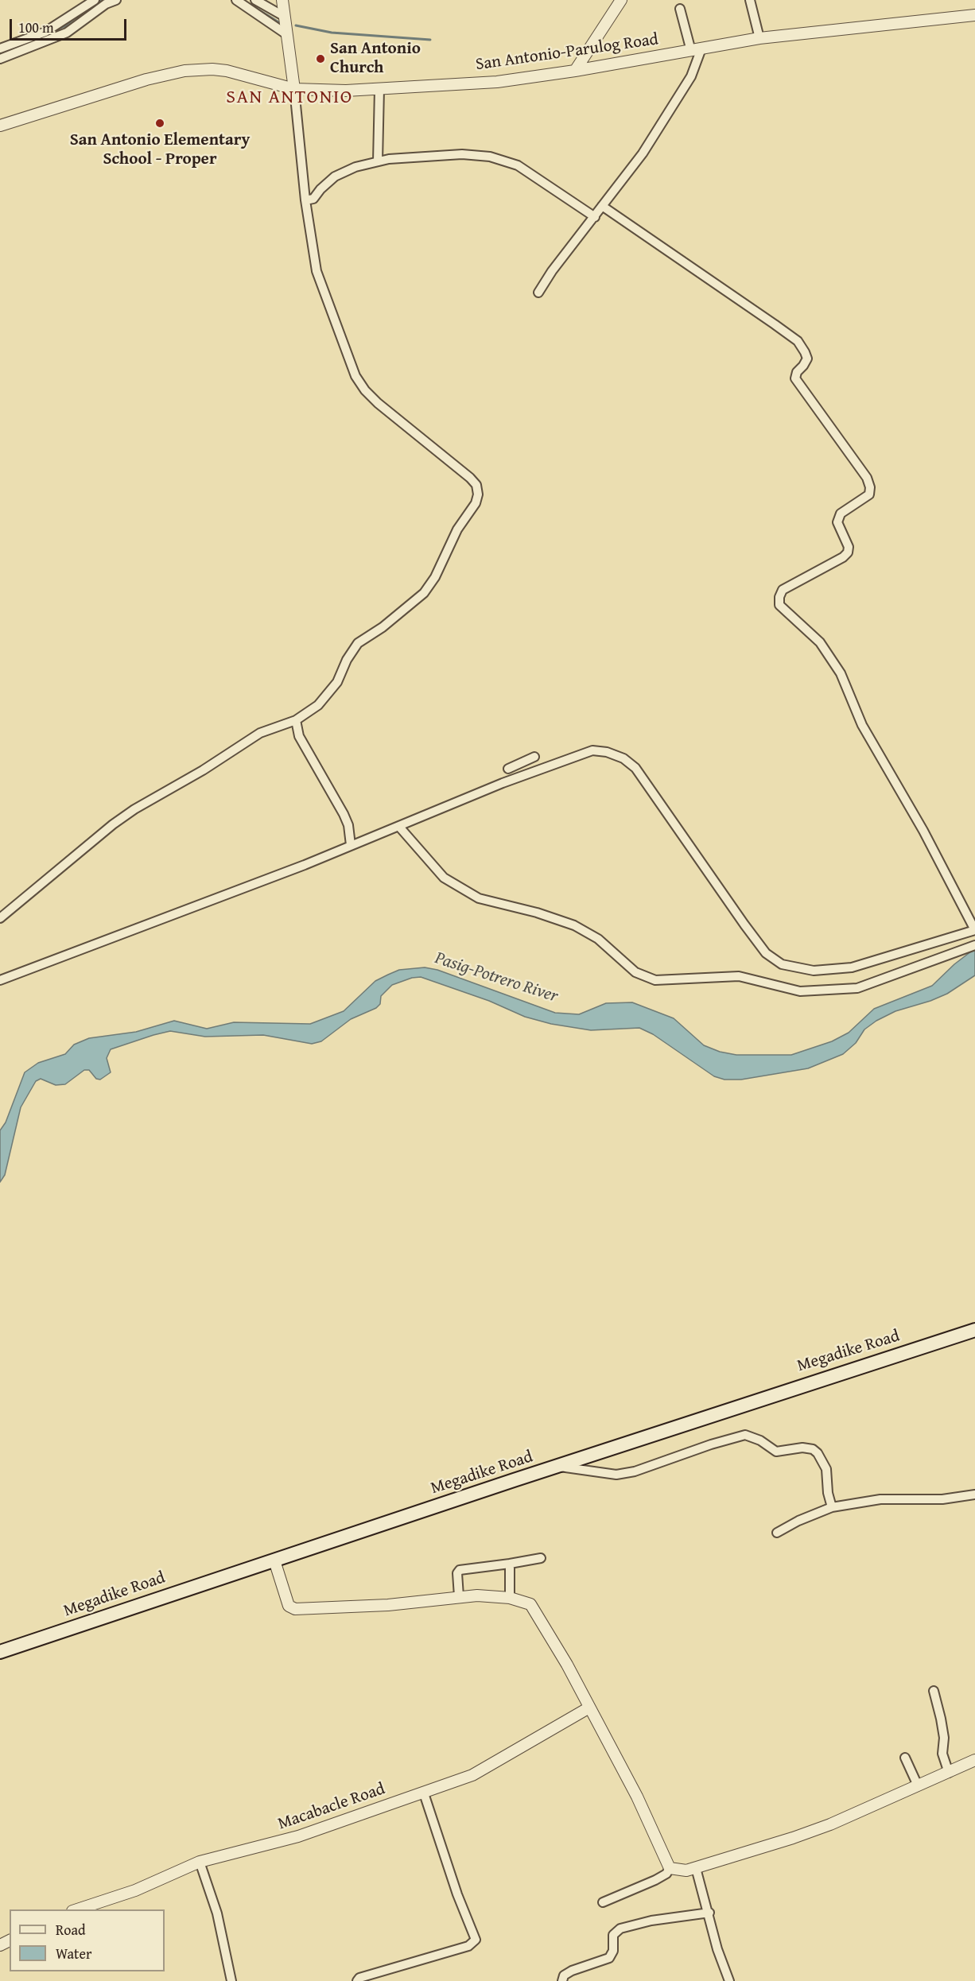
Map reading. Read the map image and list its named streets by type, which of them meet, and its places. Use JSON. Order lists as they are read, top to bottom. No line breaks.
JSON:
{"streets":{"main road":["Megadike Road"],"street":["San Antonio-Parulog Road","Macabacle Road"]},"districts":["SAN ANTONIO"],"water":["Pasig-Potrero River"],"places":["San Antonio Church","San Antonio Elementary School - Proper"],"legend":["Road","Water"],"scale_bar":"100 m"}
